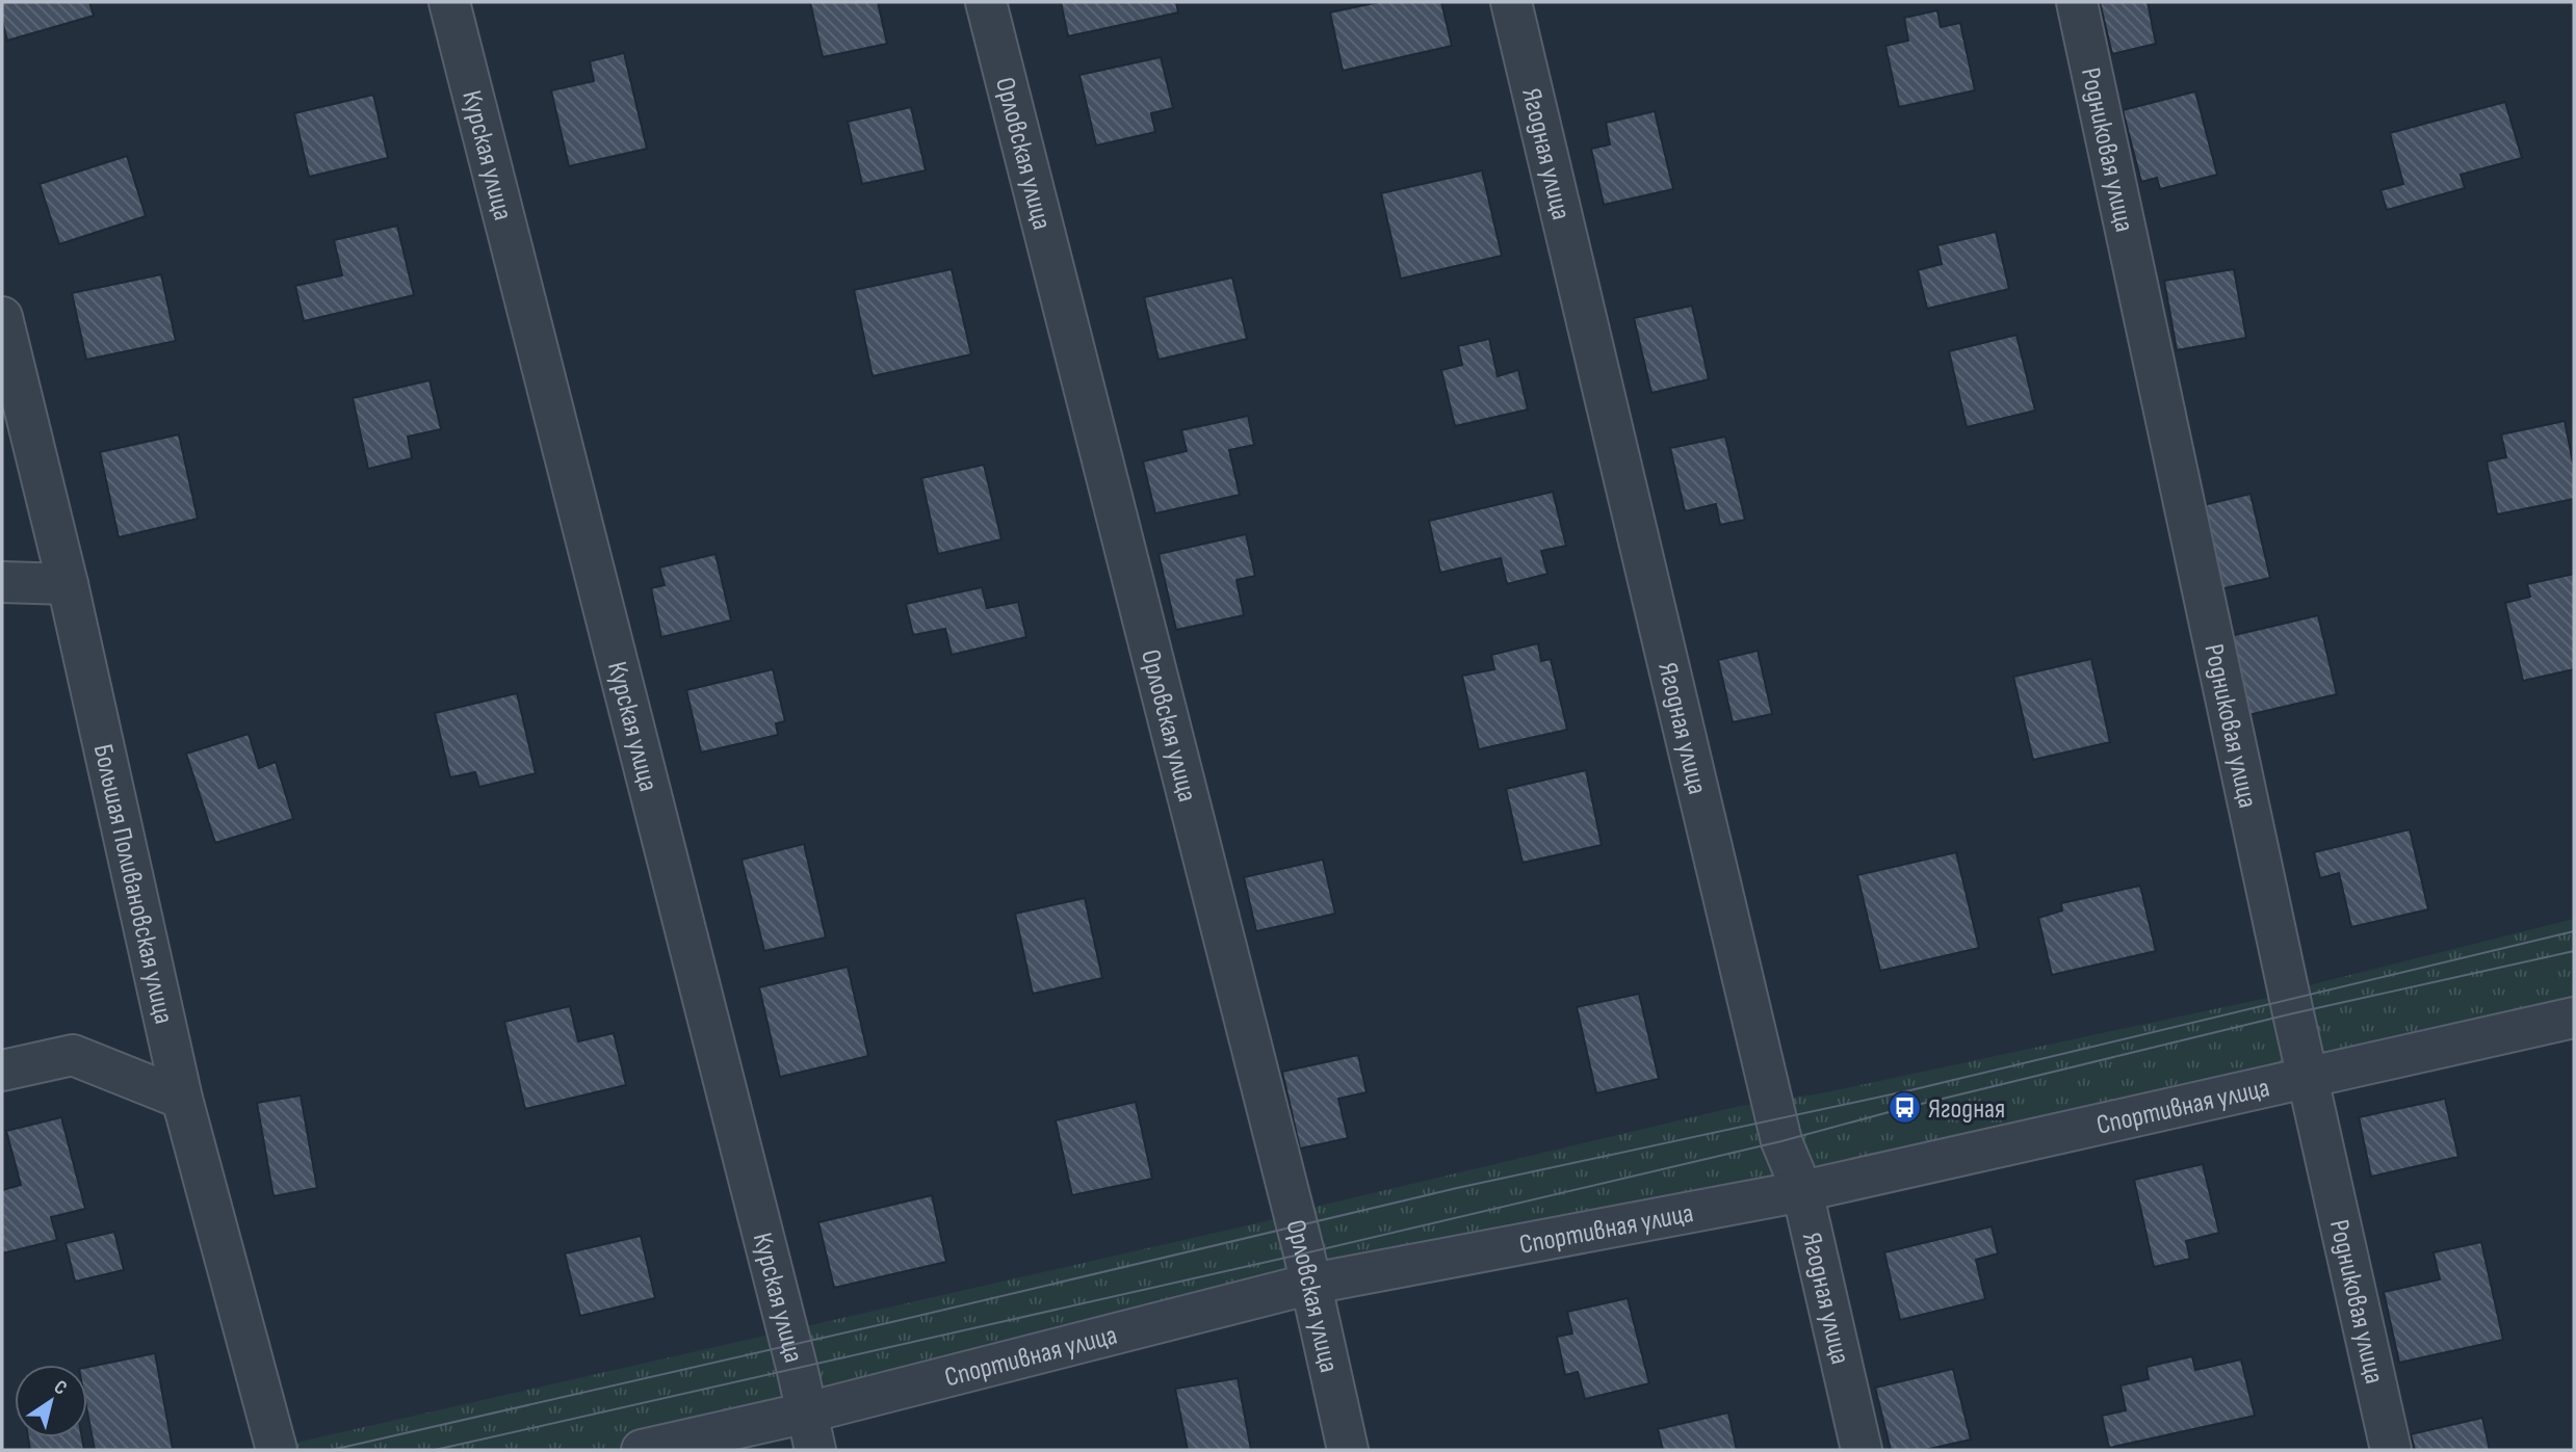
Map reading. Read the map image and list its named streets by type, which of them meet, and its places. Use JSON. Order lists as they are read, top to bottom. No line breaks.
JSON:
{"streets":{"street":["Родниковая улица","Орловская улица","Ягодная улица","Курская улица","Большая Поливановская улица","Спортивная улица"]},"crossings":[["Родниковая улица","Спортивная улица"],["Орловская улица","Спортивная улица"],["Ягодная улица","Спортивная улица"],["Курская улица","Спортивная улица"]],"places":{"bus stop":["Ягодная"]},"north":"top right"}
